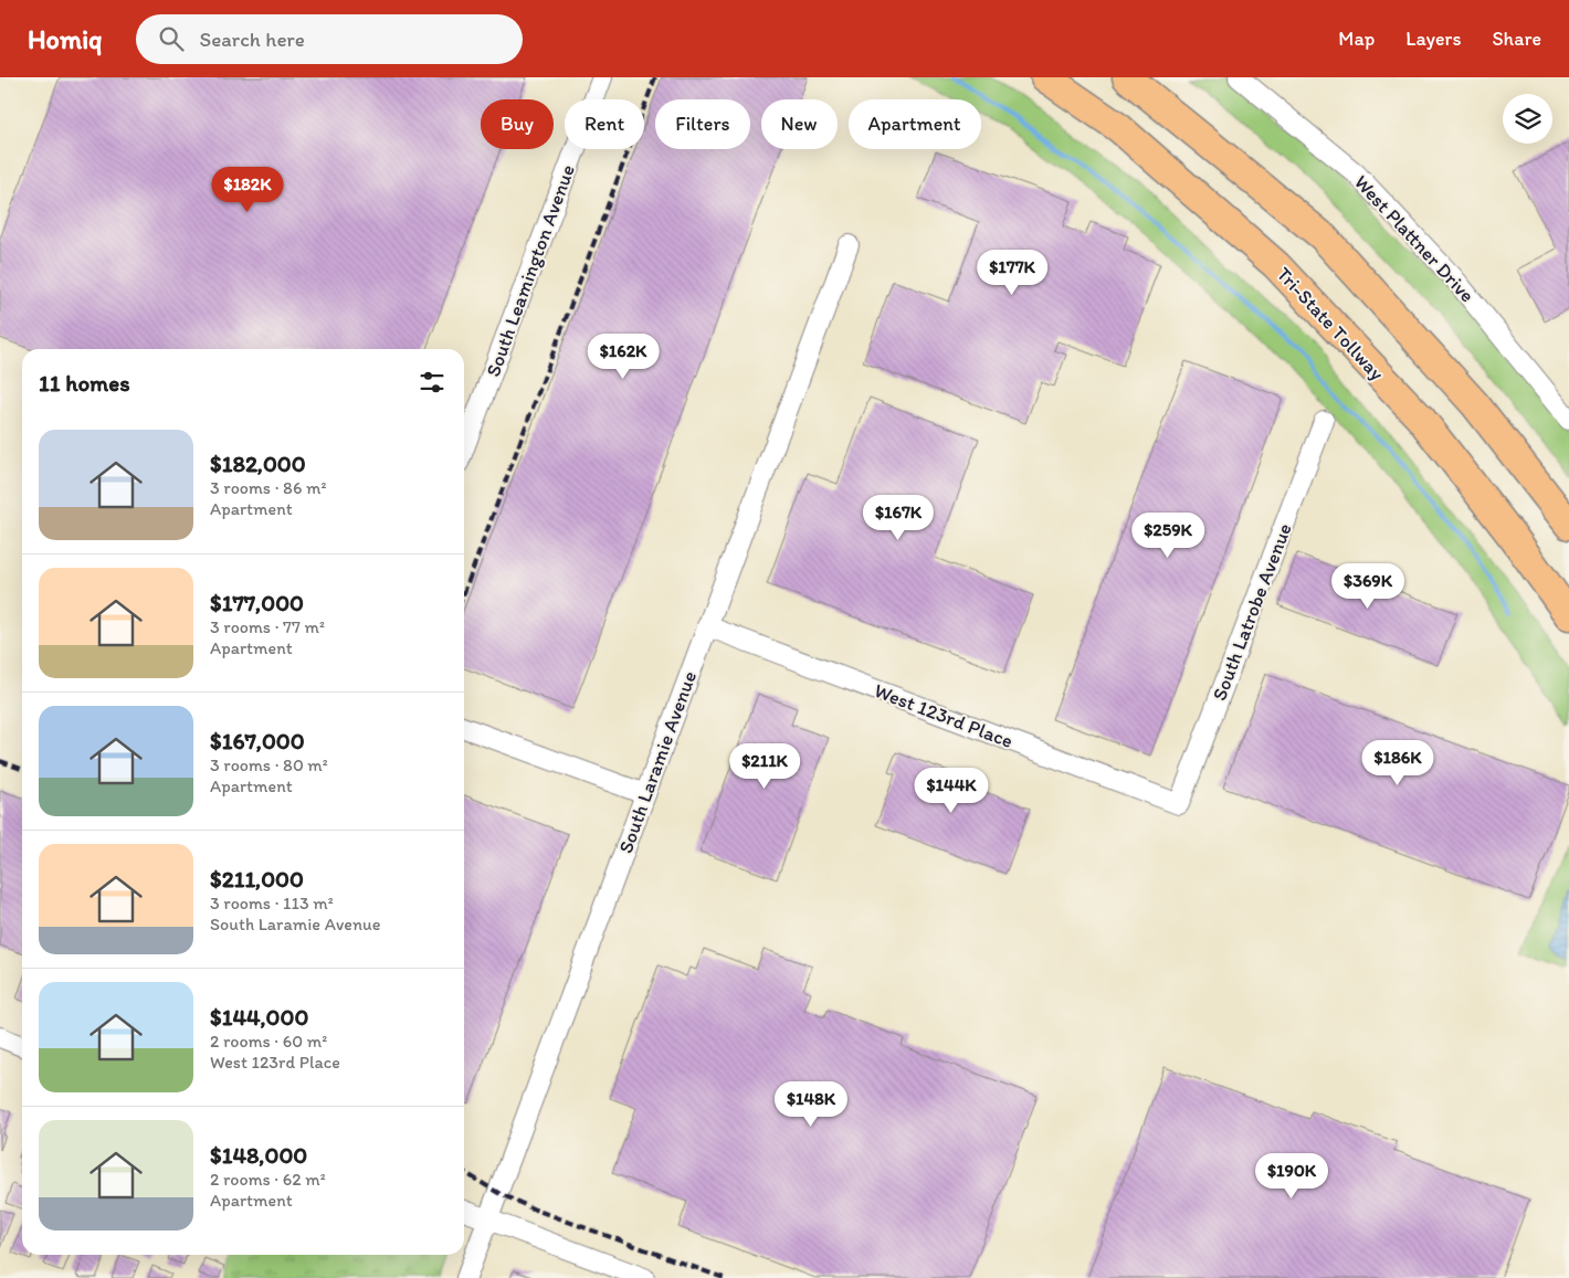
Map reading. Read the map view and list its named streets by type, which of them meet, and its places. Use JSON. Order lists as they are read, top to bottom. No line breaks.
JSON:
{"streets":{"highway":["Tri-State Tollway"],"street":["West Plattner Drive","South Leamington Avenue","South Latrobe Avenue","West 123rd Place","South Laramie Avenue"]},"crossings":[["South Latrobe Avenue","West 123rd Place"],["West 123rd Place","South Laramie Avenue"]],"page":{"header":"Homiq","search":"Search here","nav":["Map","Layers","Share"],"chip":["Buy","Rent","Filters","New","Apartment"],"price":["$182K","$177K","$162K","$167K","$259K","$369K","$186K","$211K","$144K","$148K","$190K"],"heading":"11 homes","list":[{"name":"$182,000","note":"3 rooms · 86 m² · Apartment"},{"name":"$177,000","note":"3 rooms · 77 m² · Apartment"},{"name":"$167,000","note":"3 rooms · 80 m² · Apartment"},{"name":"$211,000","note":"3 rooms · 113 m² · South Laramie Avenue"},{"name":"$144,000","note":"2 rooms · 60 m² · West 123rd Place"},{"name":"$148,000","note":"2 rooms · 62 m² · Apartment"}]}}
